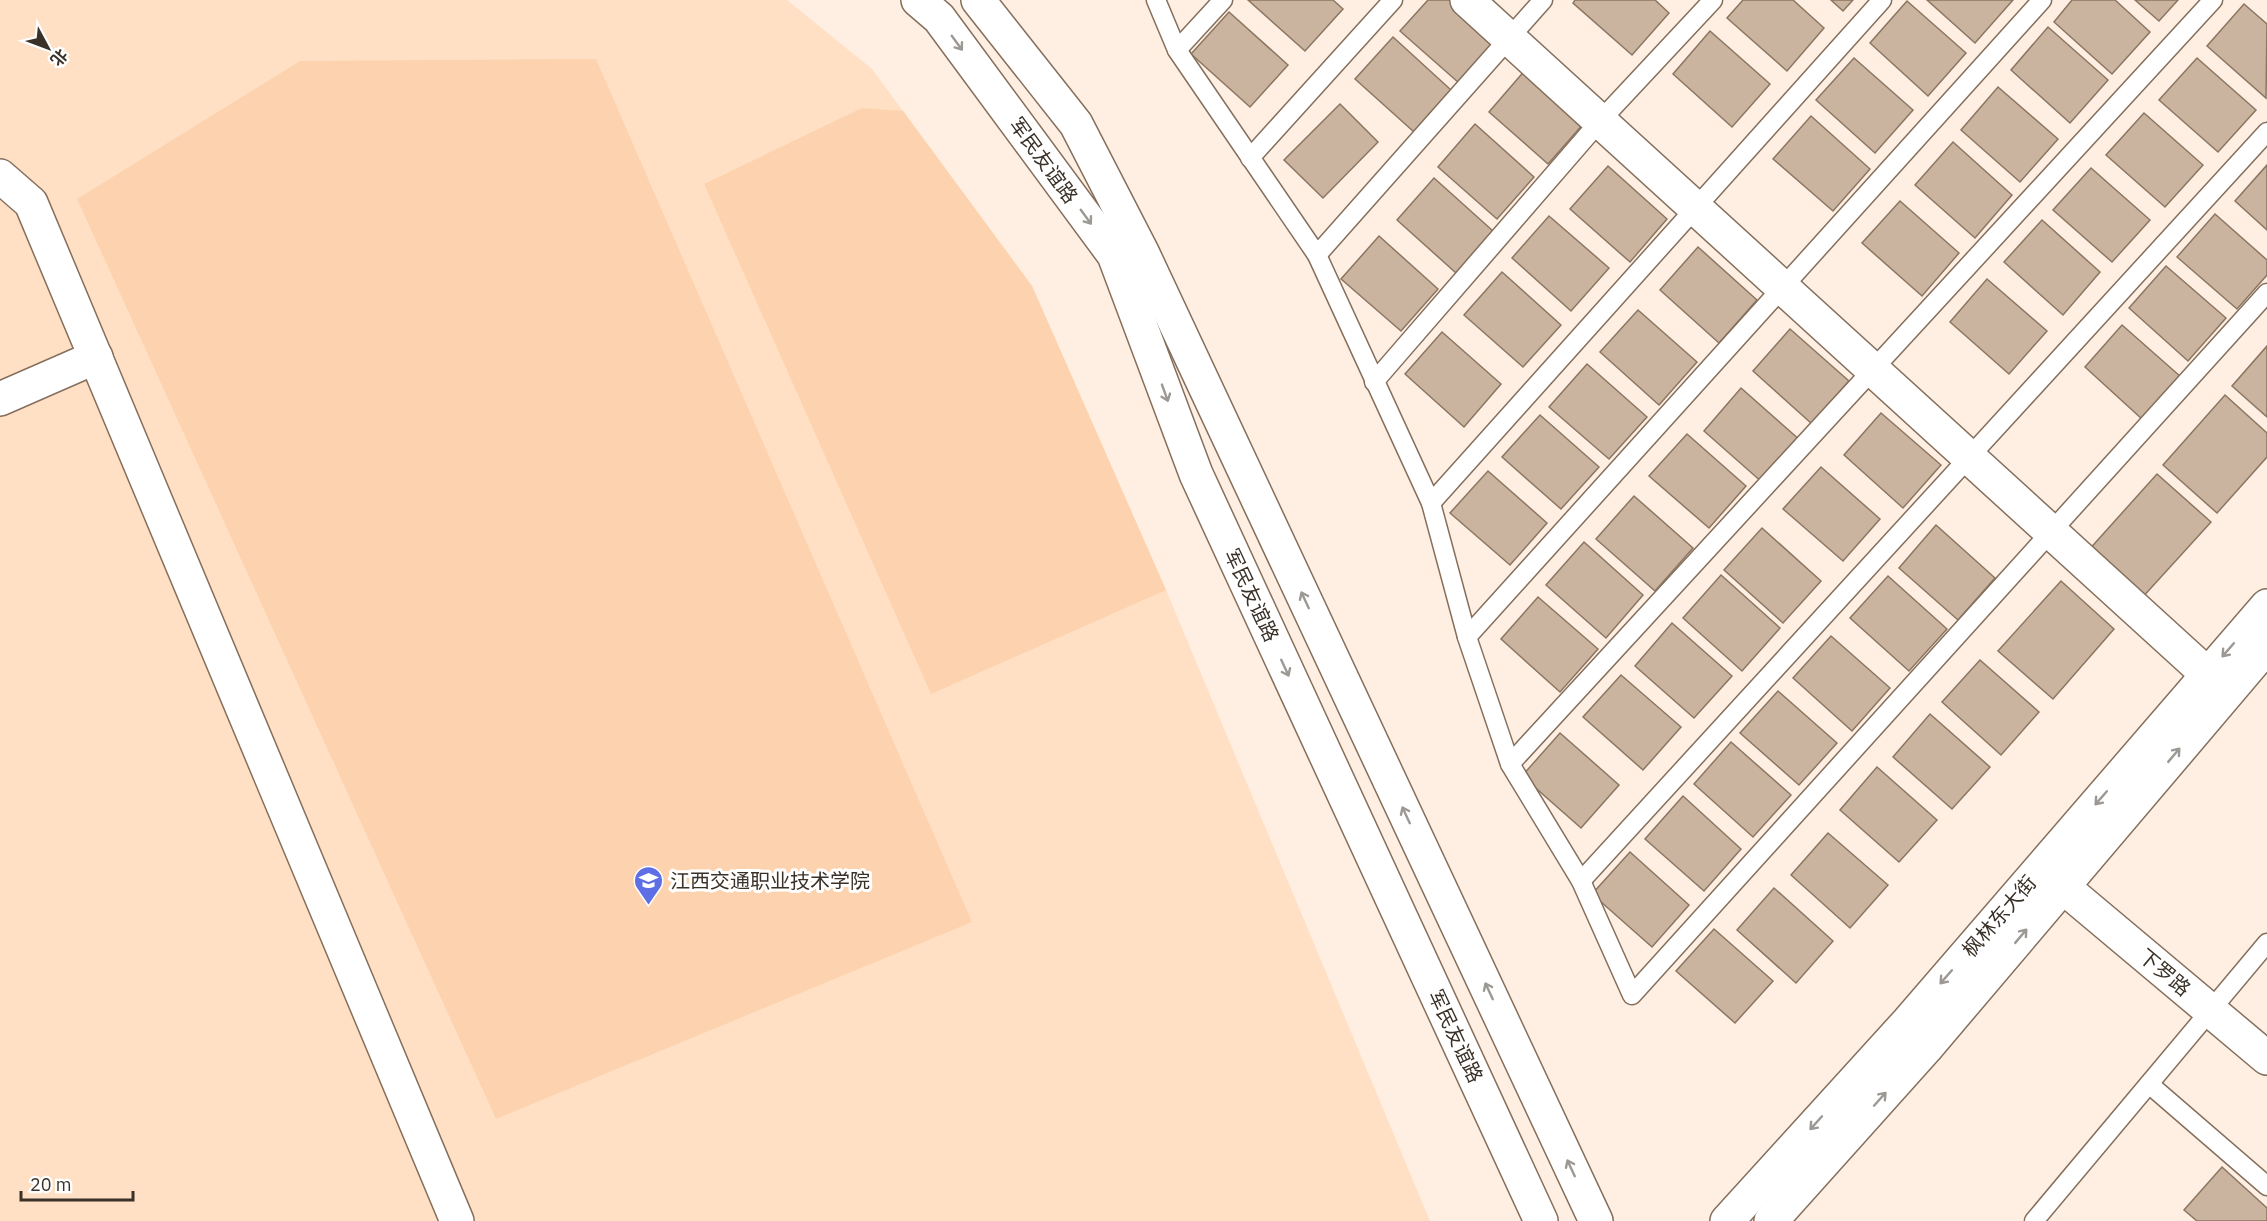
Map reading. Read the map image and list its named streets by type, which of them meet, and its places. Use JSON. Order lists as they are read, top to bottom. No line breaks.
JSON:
{"streets":{"street":["军民友谊路","枫林东大街","下罗路"]},"crossings":[["枫林东大街","下罗路"]],"places":{"school or university":["江西交通职业技术学院"]},"scale_bar":"20 m","north":"bottom right"}
